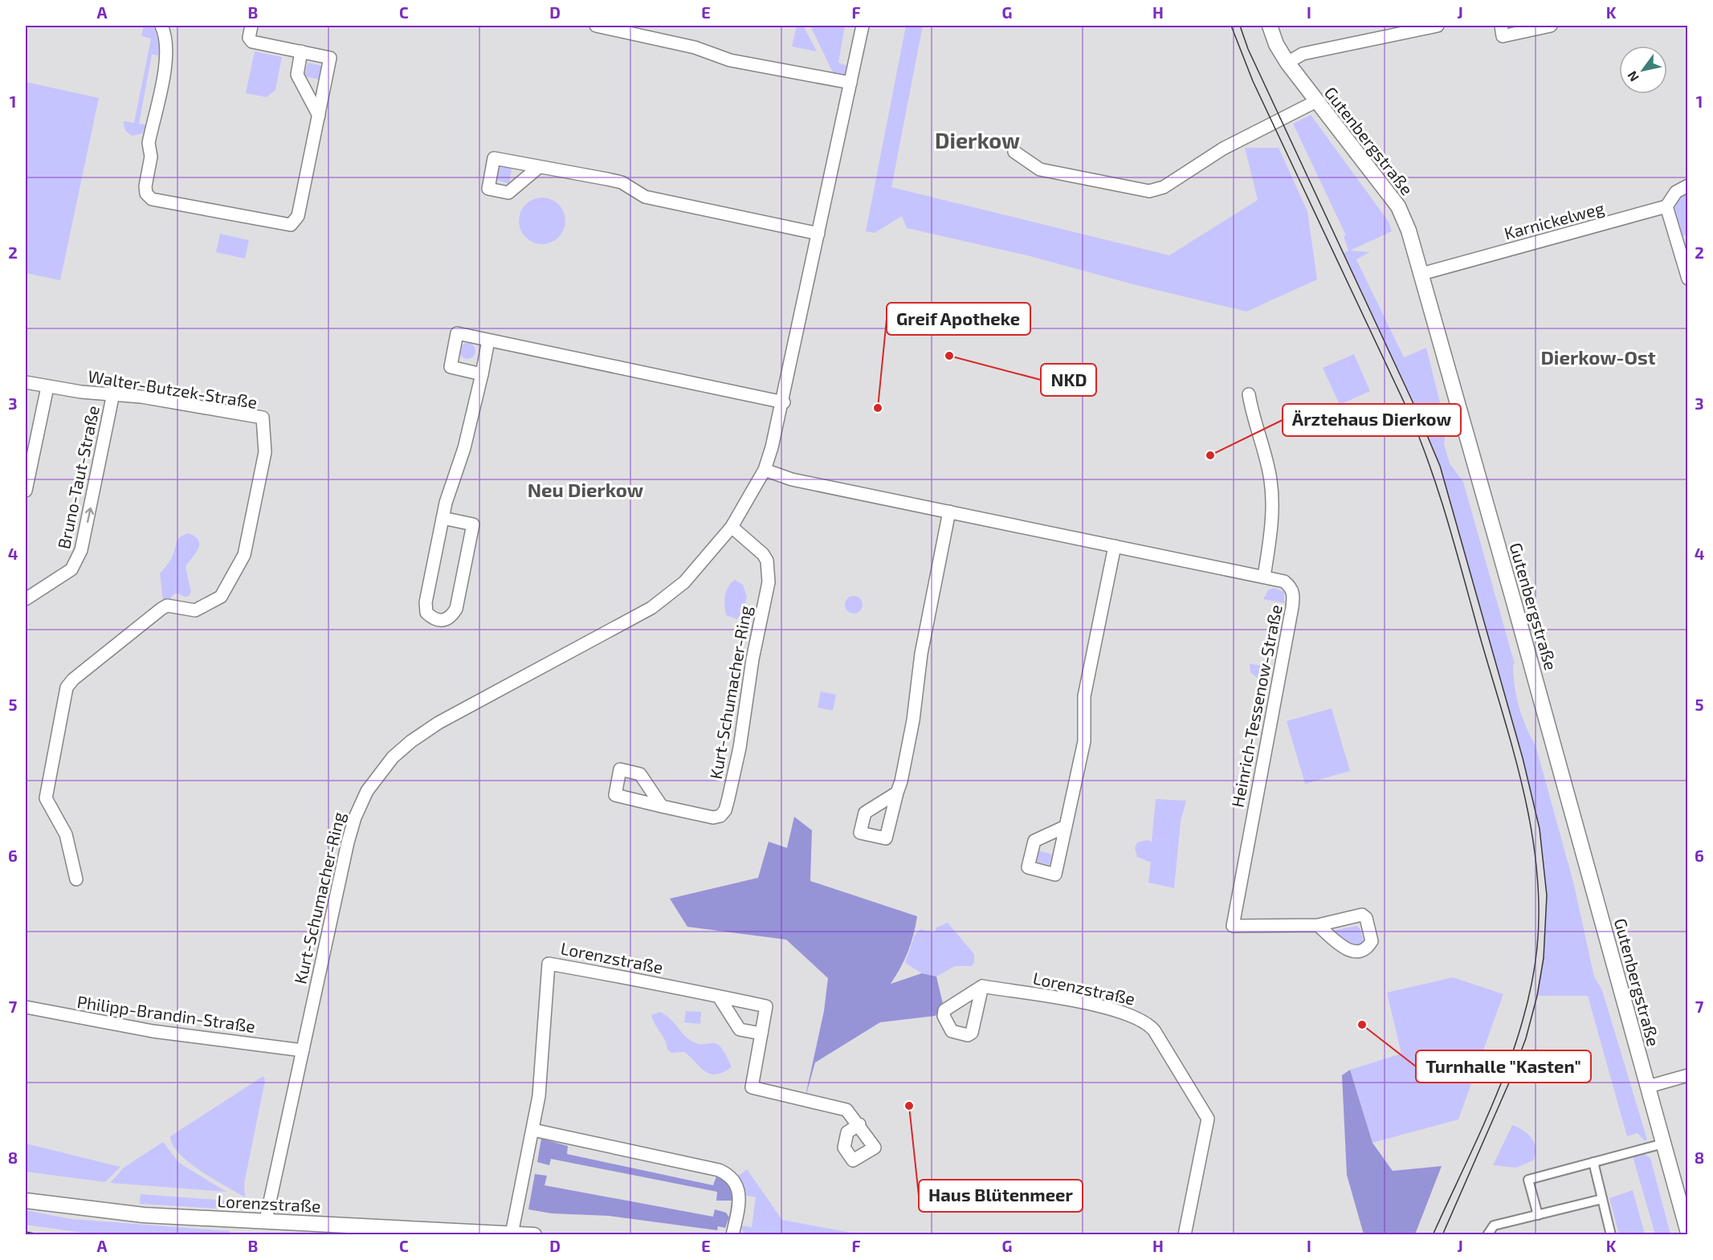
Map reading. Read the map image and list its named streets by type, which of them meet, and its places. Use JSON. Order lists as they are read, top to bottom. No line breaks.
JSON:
{"streets":{"street":["Gutenbergstraße","Karnickelweg","Walter-Butzek-Straße","Bruno-Taut-Straße","Kurt-Schumacher-Ring","Heinrich-Tessenow-Straße","Lorenzstraße","Philipp-Brandin-Straße"]},"crossings":[["Gutenbergstraße","Karnickelweg"],["Walter-Butzek-Straße","Bruno-Taut-Straße"],["Kurt-Schumacher-Ring","Heinrich-Tessenow-Straße"],["Kurt-Schumacher-Ring","Lorenzstraße"],["Kurt-Schumacher-Ring","Philipp-Brandin-Straße"]],"districts":["Dierkow","Dierkow-Ost","Neu Dierkow"],"places":["NKD","Greif Apotheke","Ärztehaus Dierkow","Turnhalle \"Kasten\"","Haus Blütenmeer"],"north":"bottom left","grid":{"columns":["A","B","C","D","E","F","G","H","I","J","K"],"rows":["1","2","3","4","5","6","7","8"]}}
